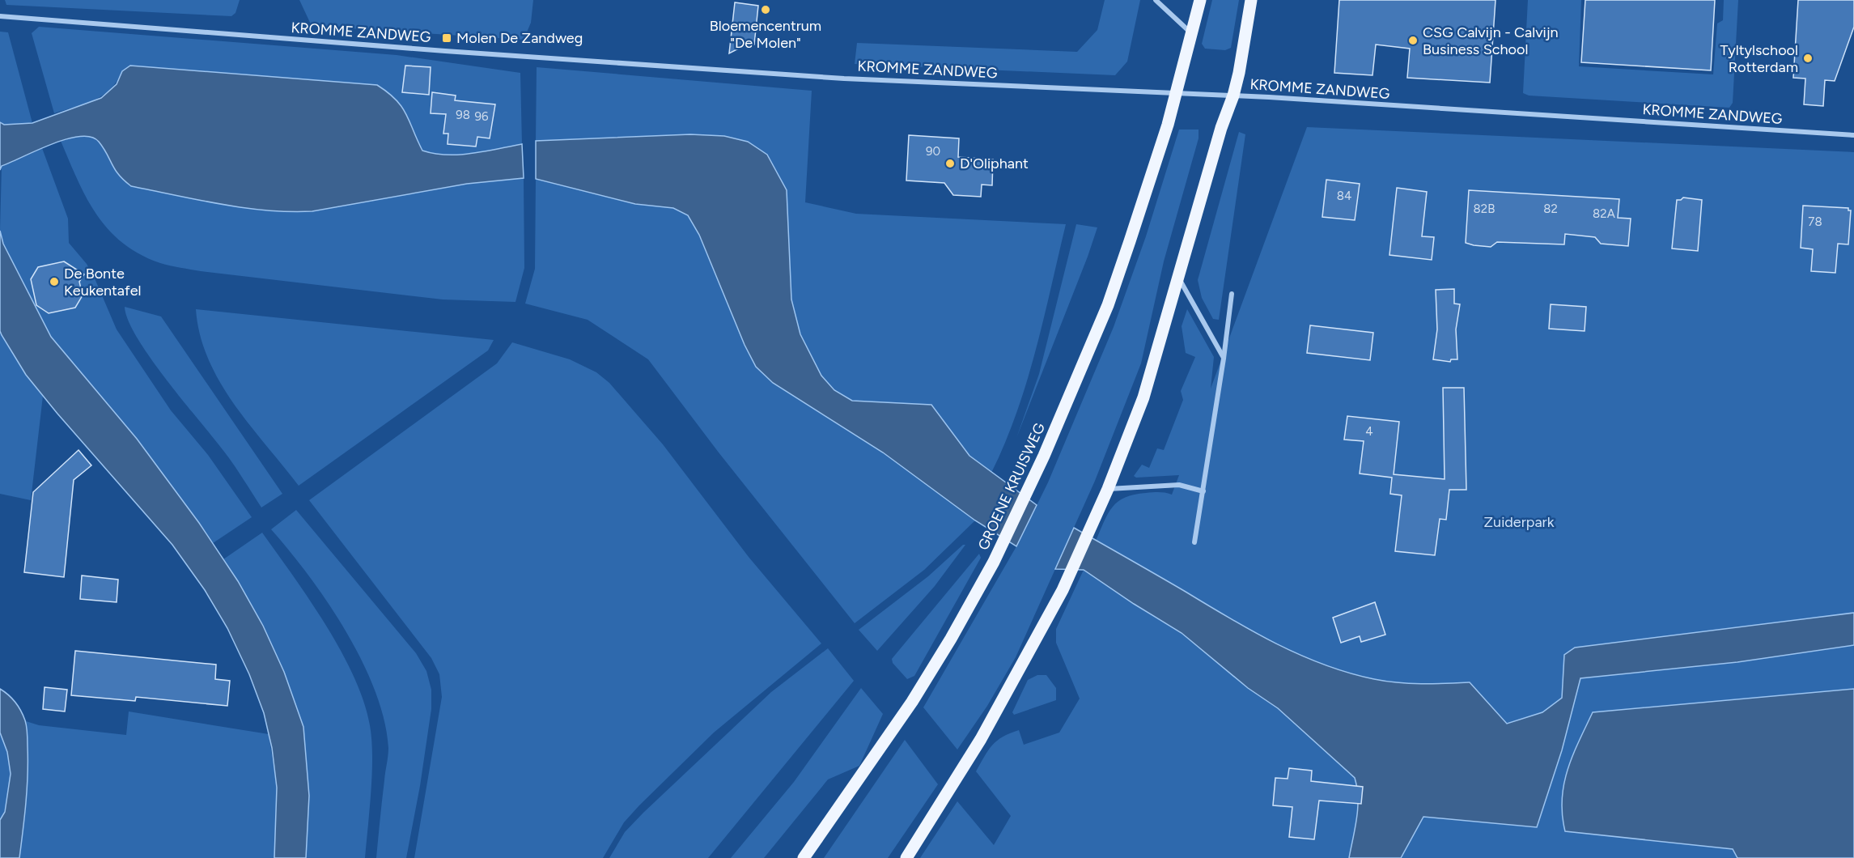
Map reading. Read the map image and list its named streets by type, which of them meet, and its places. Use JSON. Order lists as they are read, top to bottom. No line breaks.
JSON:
{"streets":{"main road":["GROENE KRUISWEG"],"street":["KROMME ZANDWEG"]},"crossings":[["KROMME ZANDWEG","GROENE KRUISWEG"]],"parks":["Zuiderpark"],"places":{"other":["Bloemencentrum \"De Molen\"","CSG Calvijn - Calvijn Business School","Tyltylschool Rotterdam","D'Oliphant","De Bonte Keukentafel"],"transit":["Molen De Zandweg"]},"house_numbers":["98","96","90","84","82B","82","82A","78","4"]}
